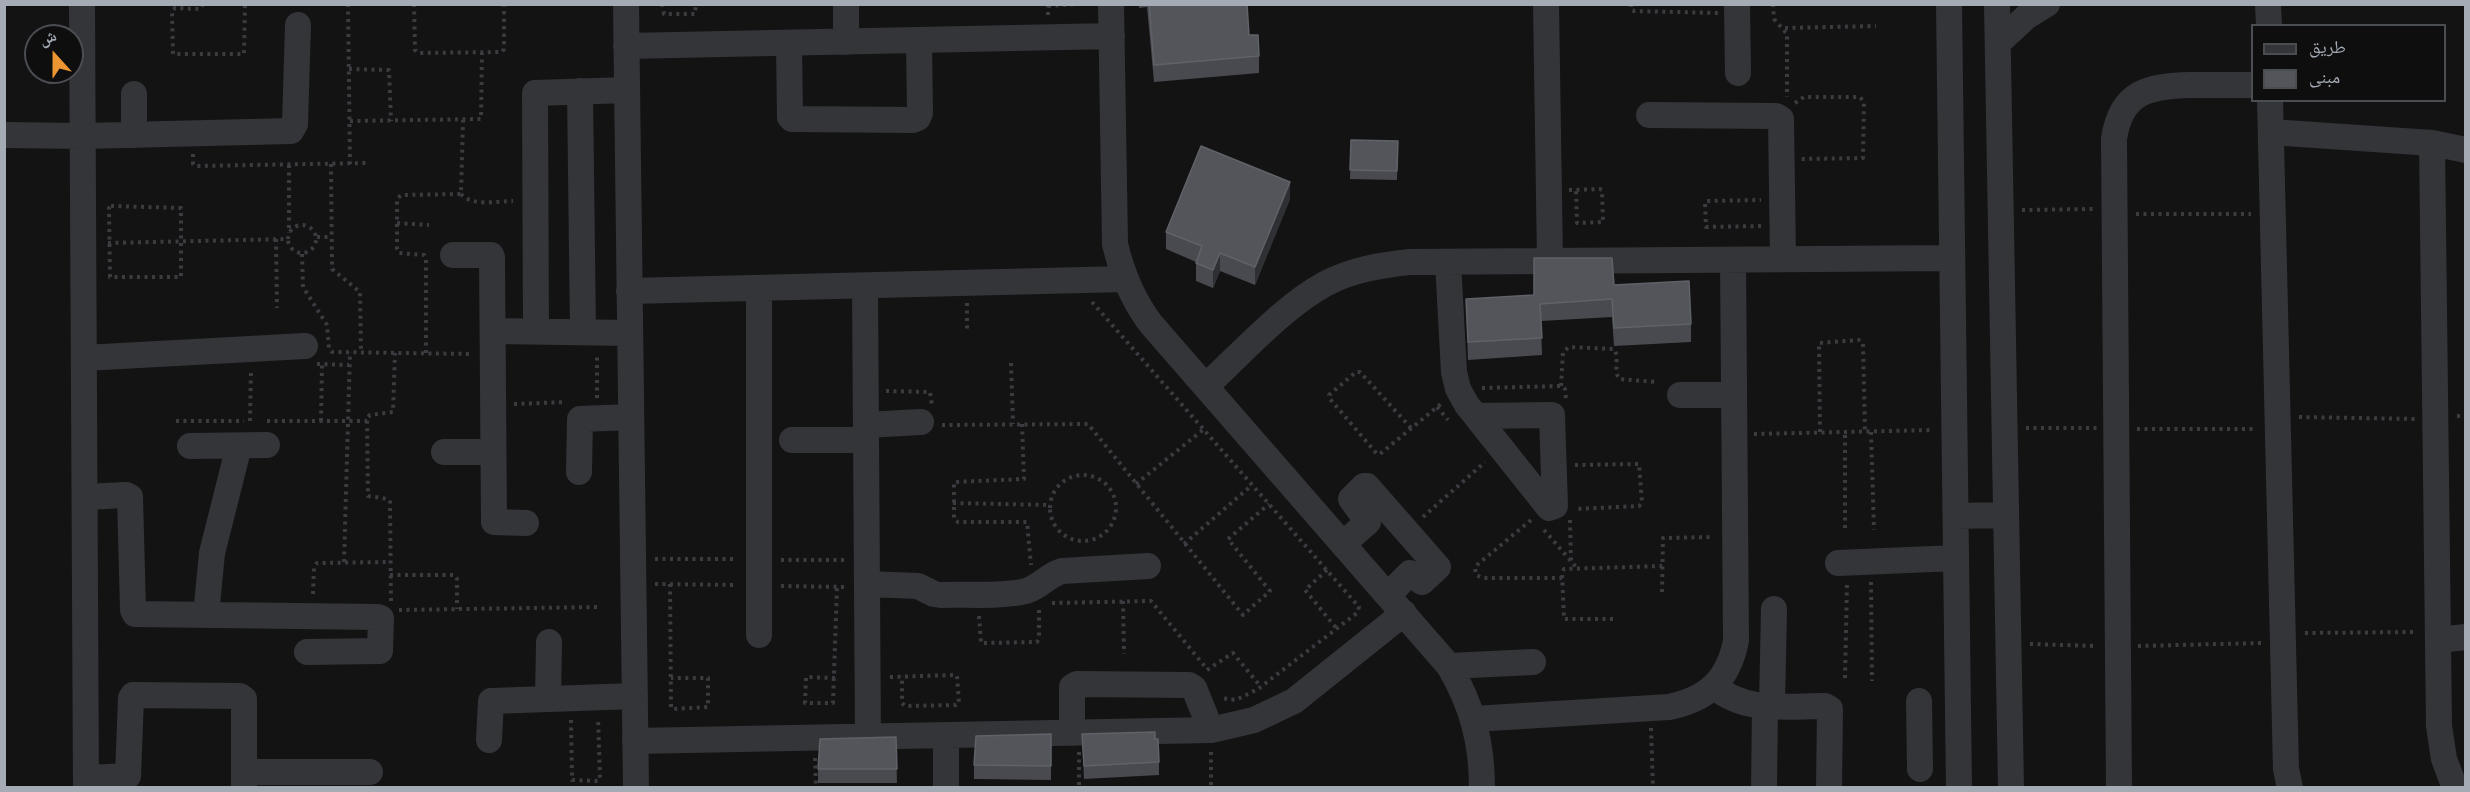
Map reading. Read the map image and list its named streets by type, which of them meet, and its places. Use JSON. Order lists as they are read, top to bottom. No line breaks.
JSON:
{"legend":["طريق","مبنى"],"north":"top"}
